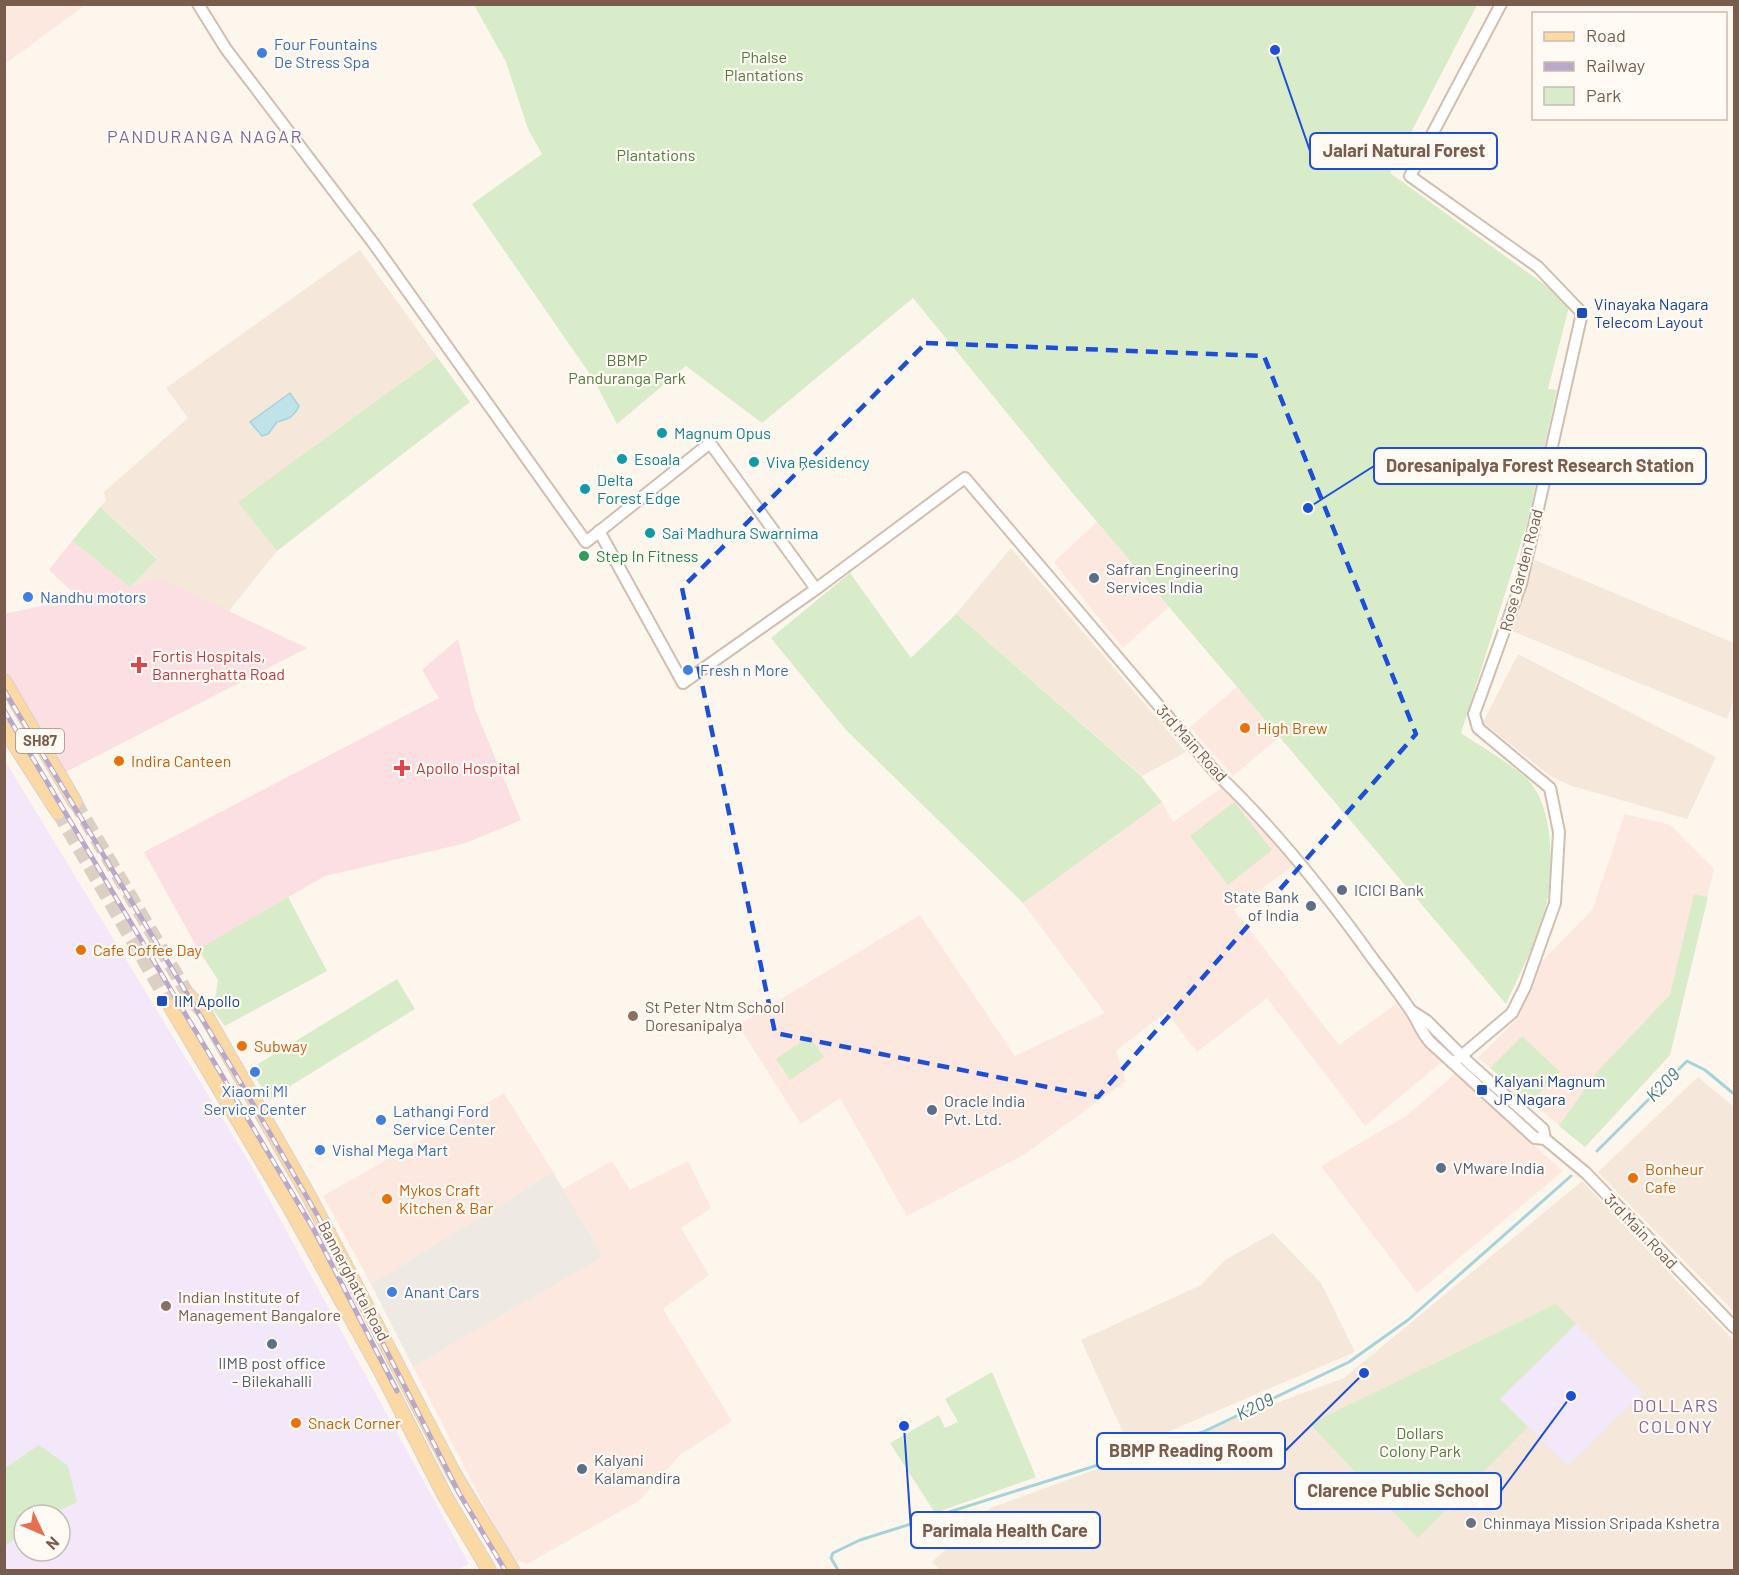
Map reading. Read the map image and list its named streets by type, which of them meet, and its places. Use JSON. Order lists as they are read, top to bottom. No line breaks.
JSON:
{"streets":{"main road":["SH87","Bannerghatta Road"],"street":["Rose Garden Road","3rd Main Road"]},"crossings":[["Rose Garden Road","3rd Main Road"]],"districts":["PANDURANGA NAGAR","DOLLARS COLONY"],"water":["K209"],"parks":["Phalse Plantations","Plantations","BBMP Panduranga Park","Dollars Colony Park"],"places":{"other":["Jalari Natural Forest","Four Fountains De Stress Spa","Magnum Opus","Esoala","Viva Residency","Delta Forest Edge","Doresanipalya Forest Research Station","Sai Madhura Swarnima","Step In Fitness","Safran Engineering Services India","Nandhu motors","Fresh n More","High Brew","Indira Canteen","ICICI Bank","State Bank of India","Cafe Coffee Day","St Peter Ntm School Doresanipalya","Subway","Xiaomi MI Service Center","Oracle India Pvt. Ltd.","Lathangi Ford Service Center","Vishal Mega Mart","VMware India","Bonheur Cafe","Mykos Craft Kitchen & Bar","Anant Cars","Indian Institute of Management Bangalore","IIMB post office - Bilekahalli","BBMP Reading Room","Clarence Public School","Snack Corner","Parimala Health Care","Kalyani Kalamandira","Chinmaya Mission Sripada Kshetra"],"transit":["Vinayaka Nagara Telecom Layout","IIM Apollo","Kalyani Magnum JP Nagara"],"health":["Fortis Hospitals, Bannerghatta Road","Apollo Hospital"]},"legend":["Road","Railway","Park"],"north":"bottom right"}
